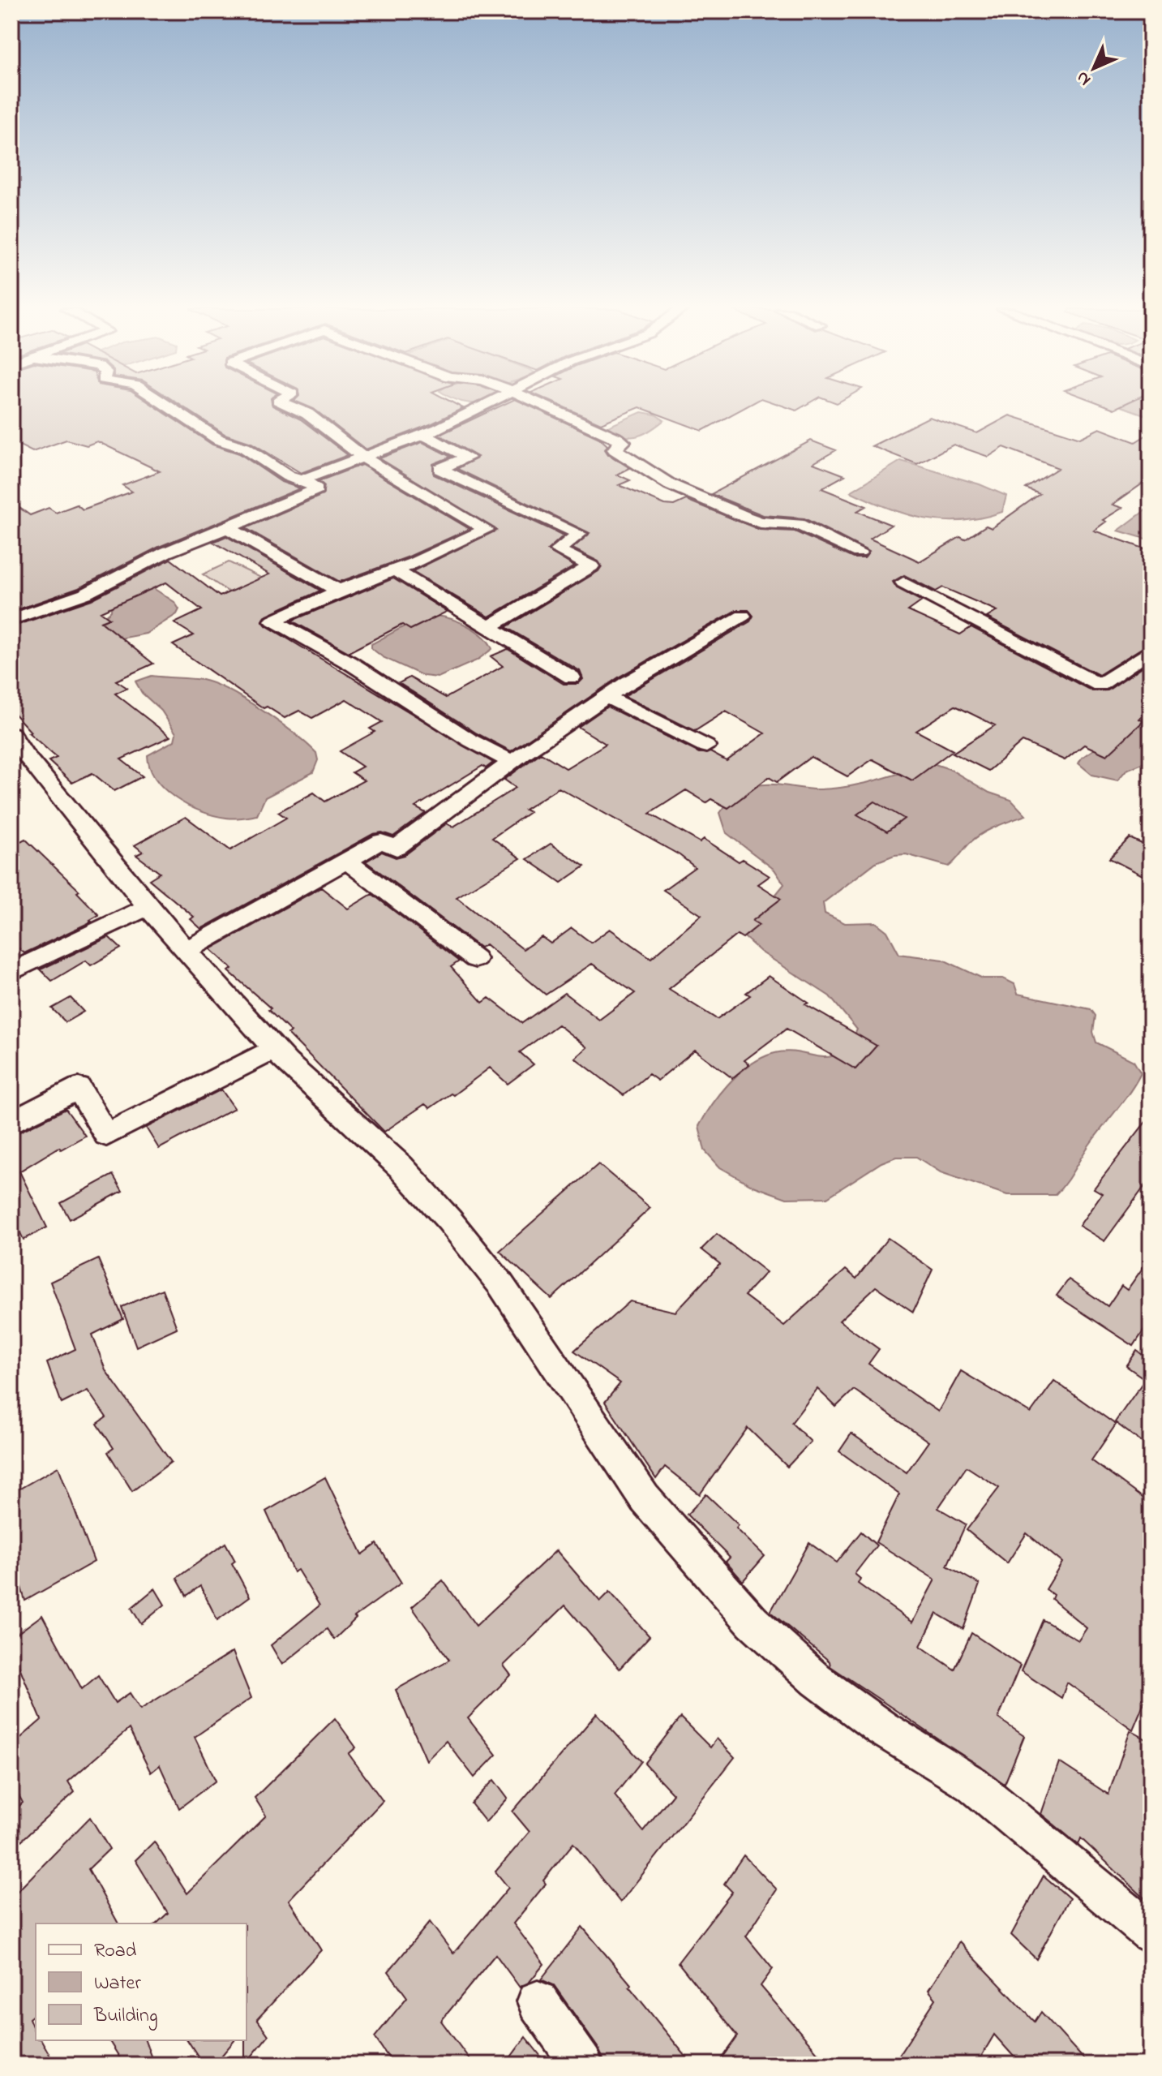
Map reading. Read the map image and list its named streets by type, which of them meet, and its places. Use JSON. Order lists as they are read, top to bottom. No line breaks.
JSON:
{"legend":["Road","Water","Building"],"north":"bottom left"}
